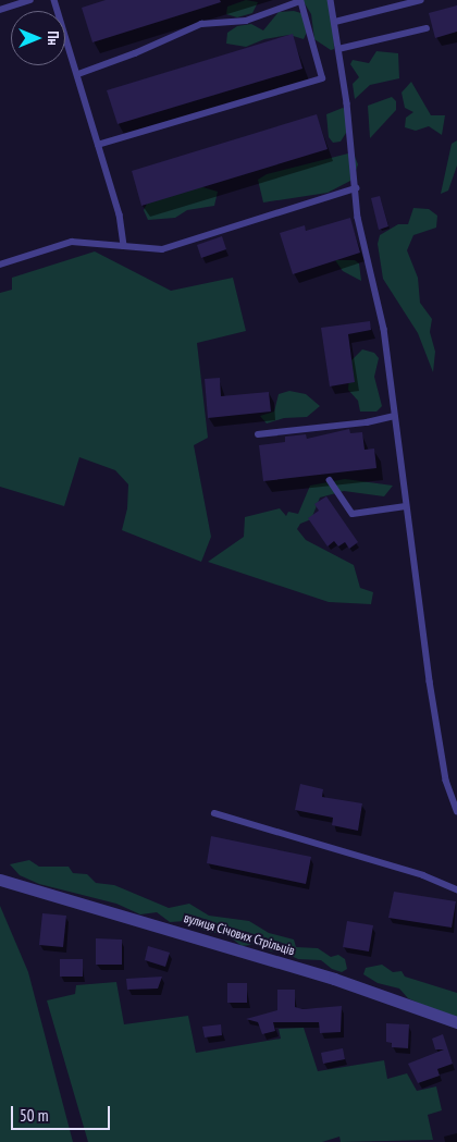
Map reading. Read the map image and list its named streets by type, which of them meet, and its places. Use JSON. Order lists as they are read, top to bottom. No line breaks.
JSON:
{"streets":{"street":["вулиця Січових Стрільців"]},"scale_bar":"50 m","north":"right"}
